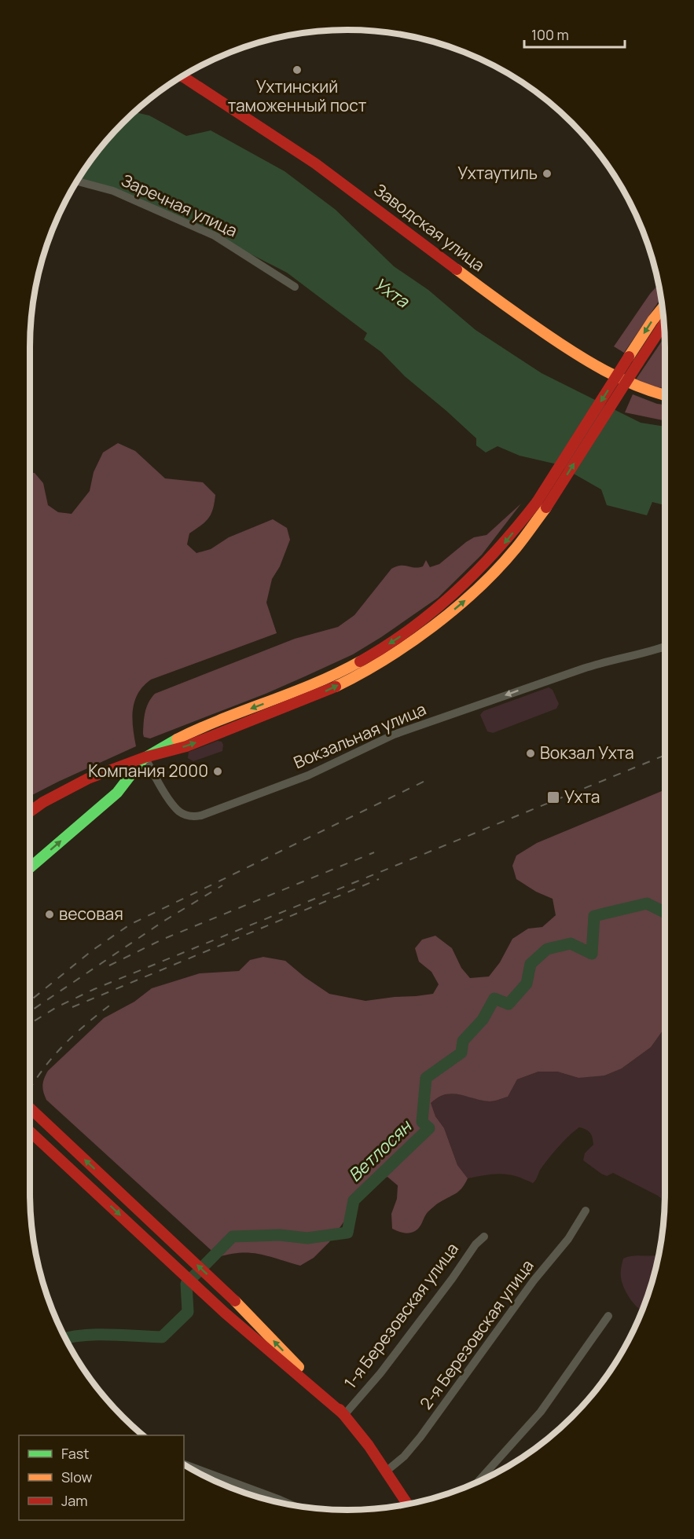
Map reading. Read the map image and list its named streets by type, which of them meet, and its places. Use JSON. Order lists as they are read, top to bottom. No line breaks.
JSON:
{"streets":{"street":["Заречная улица","Заводская улица","Вокзальная улица","1-я Березовская улица","2-я Березовская улица"]},"one_way":["Вокзальная улица"],"water":["Ухта","Ветлосян"],"places":{"other":["Ухтинский таможенный пост","Ухтаутиль","Вокзал Ухта","Компания 2000","весовая"],"transit":["Ухта"]},"legend":["Fast","Slow","Jam"],"scale_bar":"100 m"}
